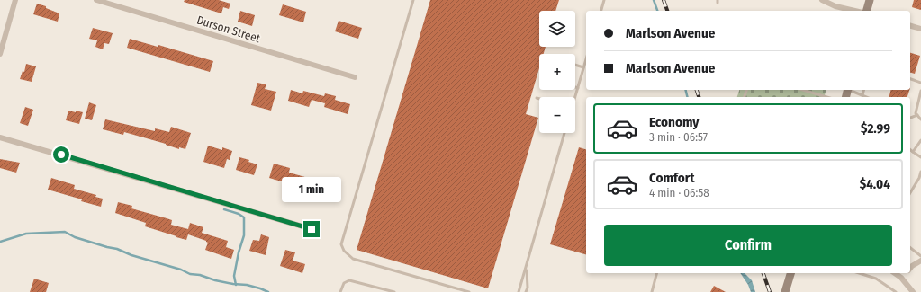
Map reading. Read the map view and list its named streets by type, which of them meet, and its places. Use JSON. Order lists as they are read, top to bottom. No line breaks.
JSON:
{"streets":{"street":["Durson Street"]},"page":{"map_buttons":["+","−"],"banner":["Marlson Avenue","Marlson Avenue"],"list":[{"name":"Economy","note":"3 min · 06:57","value":"$2.99"},{"name":"Comfort","note":"4 min · 06:58","value":"$4.04"}],"bubble":"1 min","buttons":"Confirm"}}
